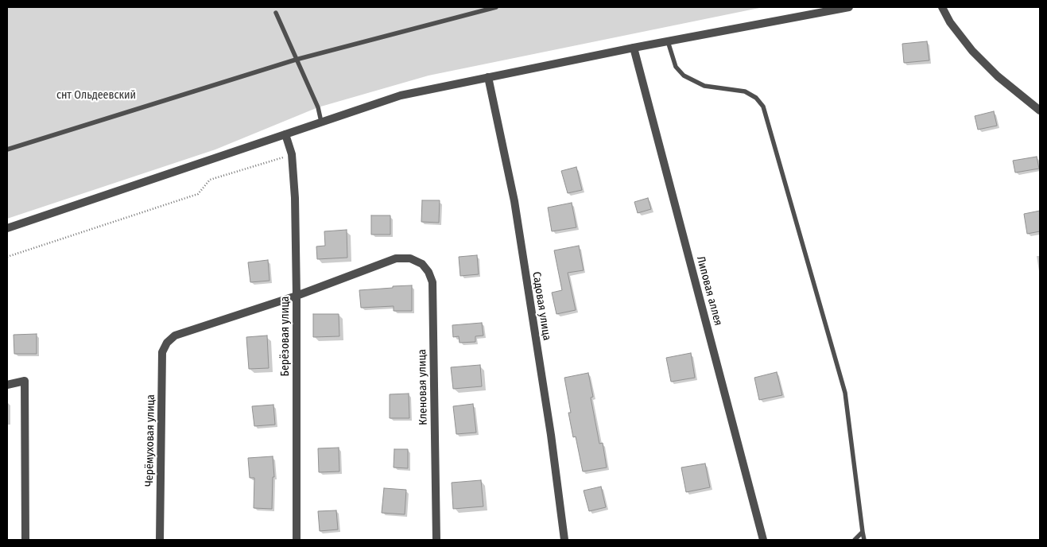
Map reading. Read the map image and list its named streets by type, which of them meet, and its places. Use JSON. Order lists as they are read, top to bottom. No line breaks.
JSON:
{"streets":{"street":["Липовая аллея","Садовая улица","Берёзовая улица","Кленовая улица","Черёмуховая улица"]},"crossings":[["Берёзовая улица","Кленовая улица"],["Берёзовая улица","Черёмуховая улица"],["Кленовая улица","Черёмуховая улица"]],"parks":["снт Ольдеевский"]}
